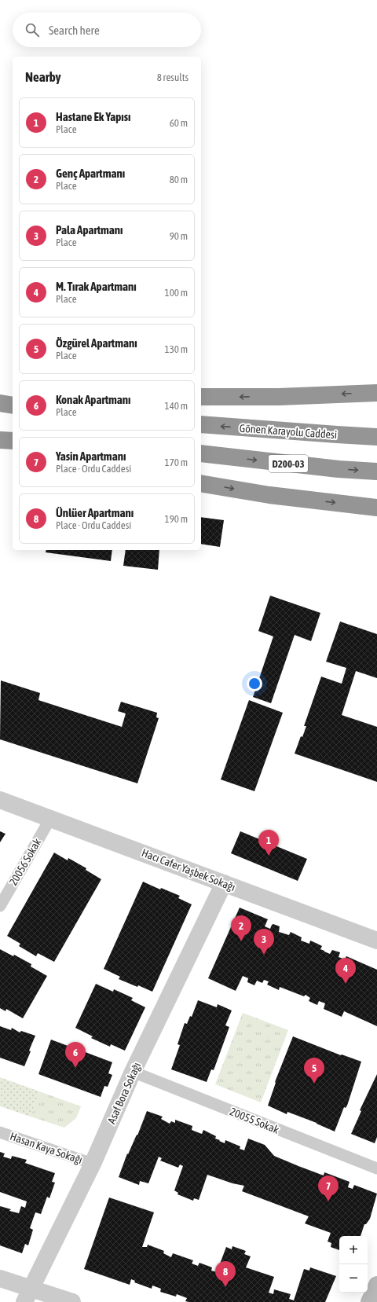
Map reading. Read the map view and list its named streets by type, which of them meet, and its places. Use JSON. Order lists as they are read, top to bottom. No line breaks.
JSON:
{"streets":{"highway":["Gönen Karayolu Caddesi","D200-03"],"street":["Hacı Cafer Yaşbek Sokağı","Asaf Bora Sokağı"],"lane":["20056 Sokak","20055 Sokak","Hasan Kaya Sokağı"]},"crossings":[["20056 Sokak","Hacı Cafer Yaşbek Sokağı"],["Hacı Cafer Yaşbek Sokağı","Asaf Bora Sokağı"],["Asaf Bora Sokağı","20055 Sokak"],["Asaf Bora Sokağı","Hasan Kaya Sokağı"]],"page":{"search":"Search here","heading":["Nearby","8 results"],"list":[{"mark":"1","name":"Hastane Ek Yapısı","note":"Place","value":"60 m"},{"mark":"2","name":"Genç Apartmanı","note":"Place","value":"80 m"},{"mark":"3","name":"Pala Apartmanı","note":"Place","value":"90 m"},{"mark":"4","name":"M. Tırak Apartmanı","note":"Place","value":"100 m"},{"mark":"5","name":"Özgürel Apartmanı","note":"Place","value":"130 m"},{"mark":"6","name":"Konak Apartmanı","note":"Place","value":"140 m"},{"mark":"7","name":"Yasin Apartmanı","note":"Place · Ordu Caddesi","value":"170 m"},{"mark":"8","name":"Ünlüer Apartmanı","note":"Place · Ordu Caddesi","value":"190 m"}],"pins":["1","2","3","4","6","5","7","8"],"map_buttons":["+","−"]}}
